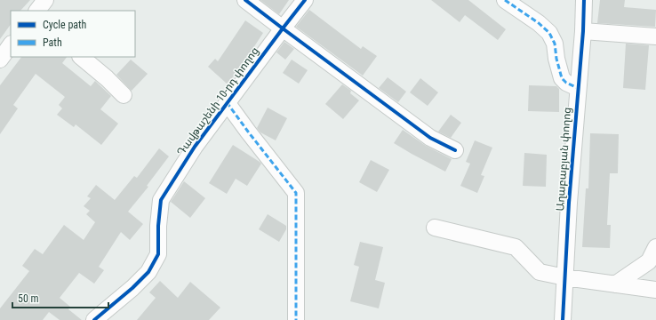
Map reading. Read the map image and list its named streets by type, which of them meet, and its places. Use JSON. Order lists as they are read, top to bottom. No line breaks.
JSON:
{"streets":{"street":["Դավթաշենի 10-րդ փողոց","Աղաբաբյան փողոց"]},"legend":["Cycle path","Path"],"scale_bar":"50 m"}
